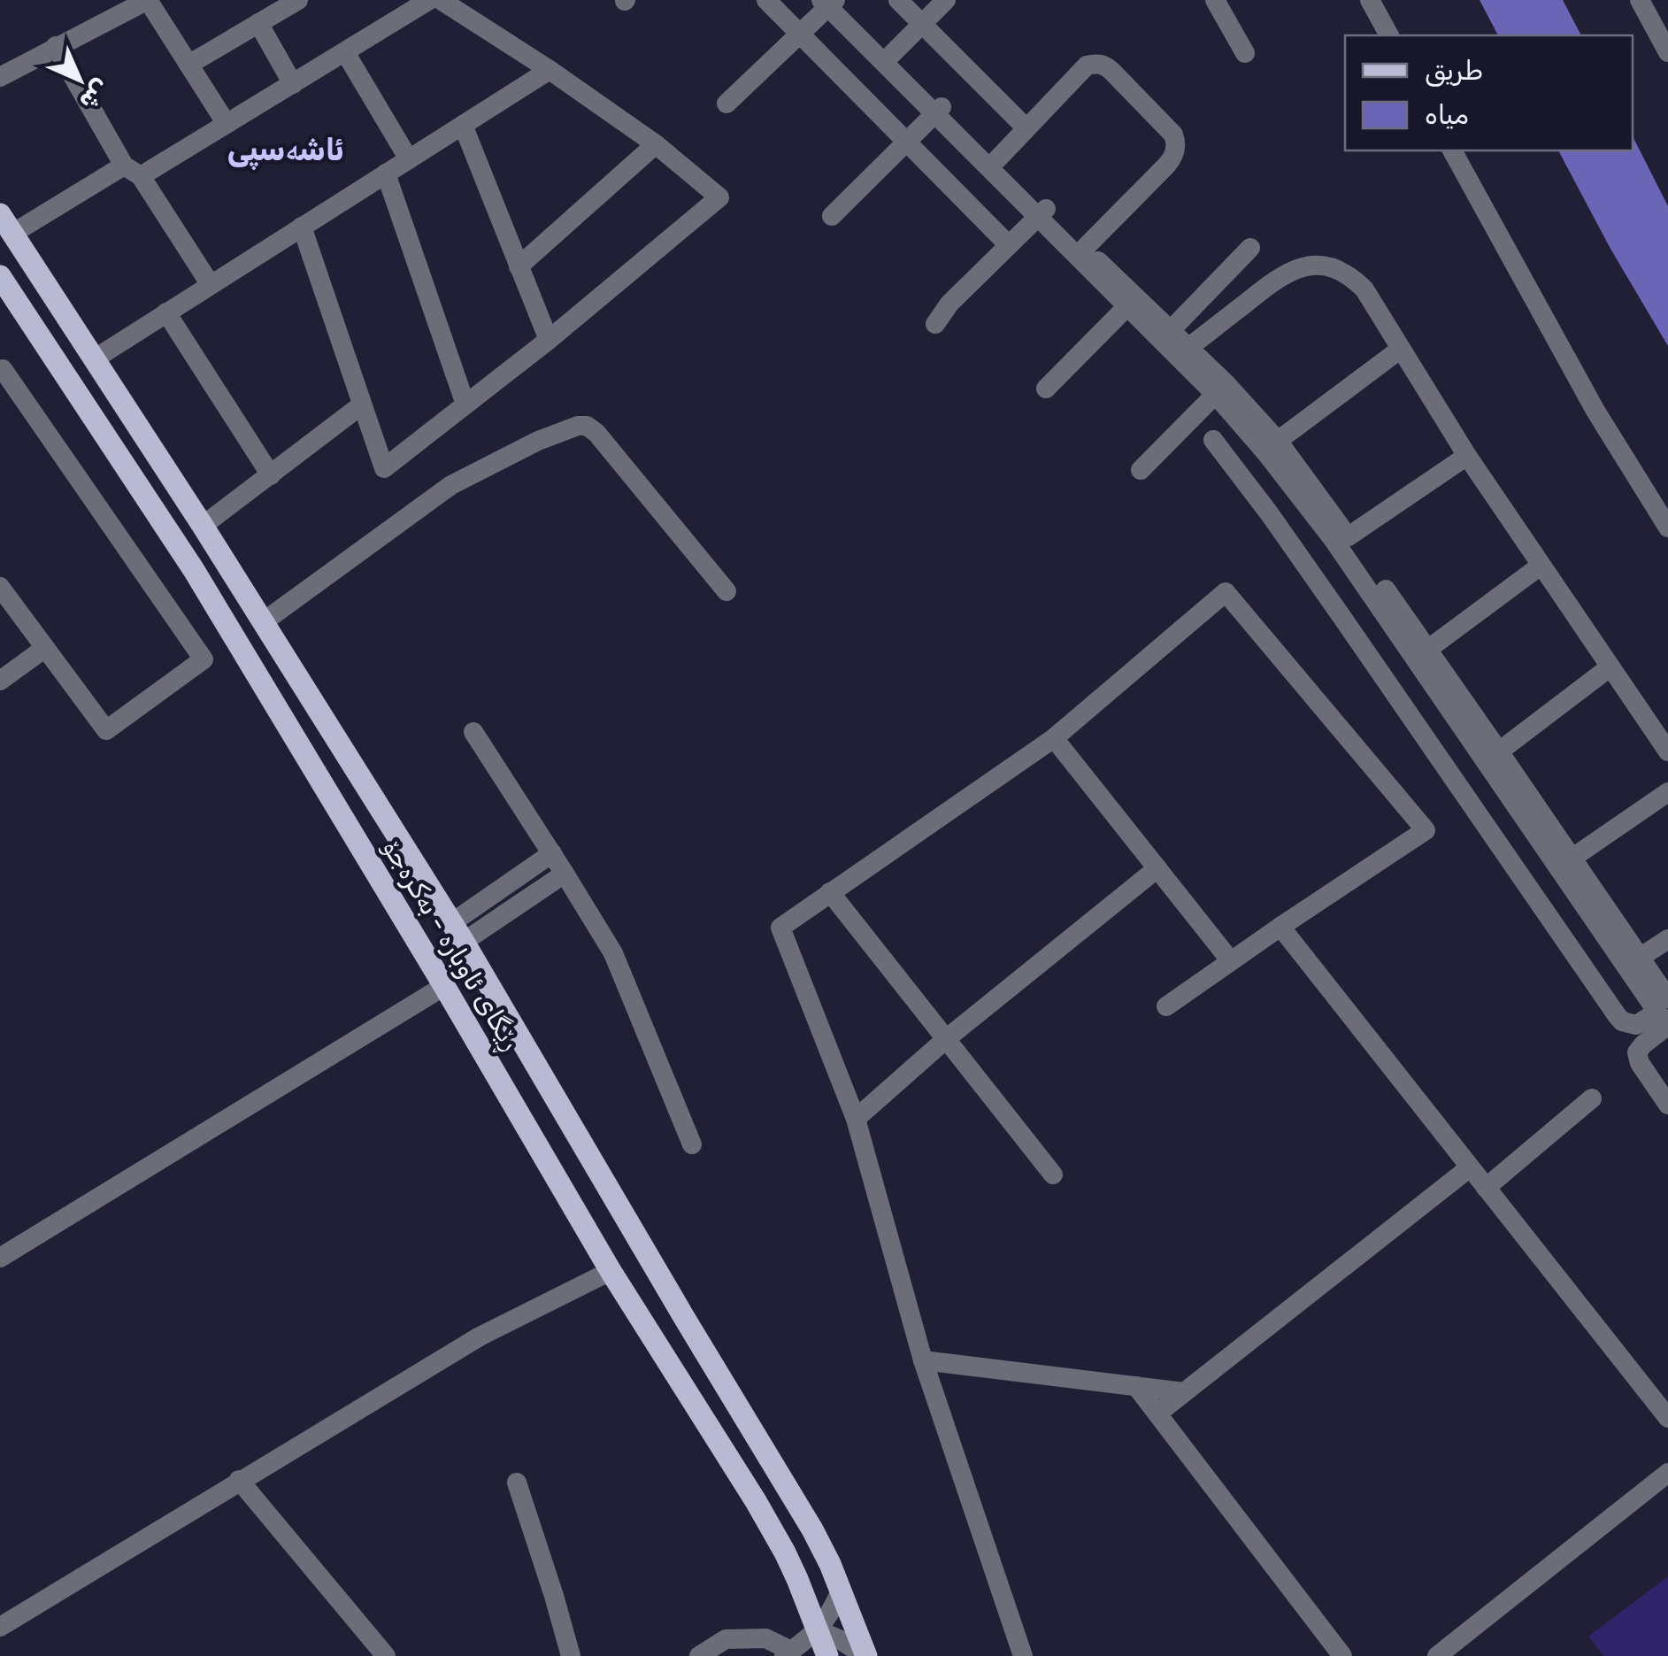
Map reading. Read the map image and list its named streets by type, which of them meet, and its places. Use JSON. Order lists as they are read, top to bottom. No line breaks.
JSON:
{"streets":{"main road":["ڕێگای ئاوبارە - بەکرەجۆ"]},"districts":["ئاشەسپی"],"legend":["طريق","مياه"],"north":"bottom right"}
